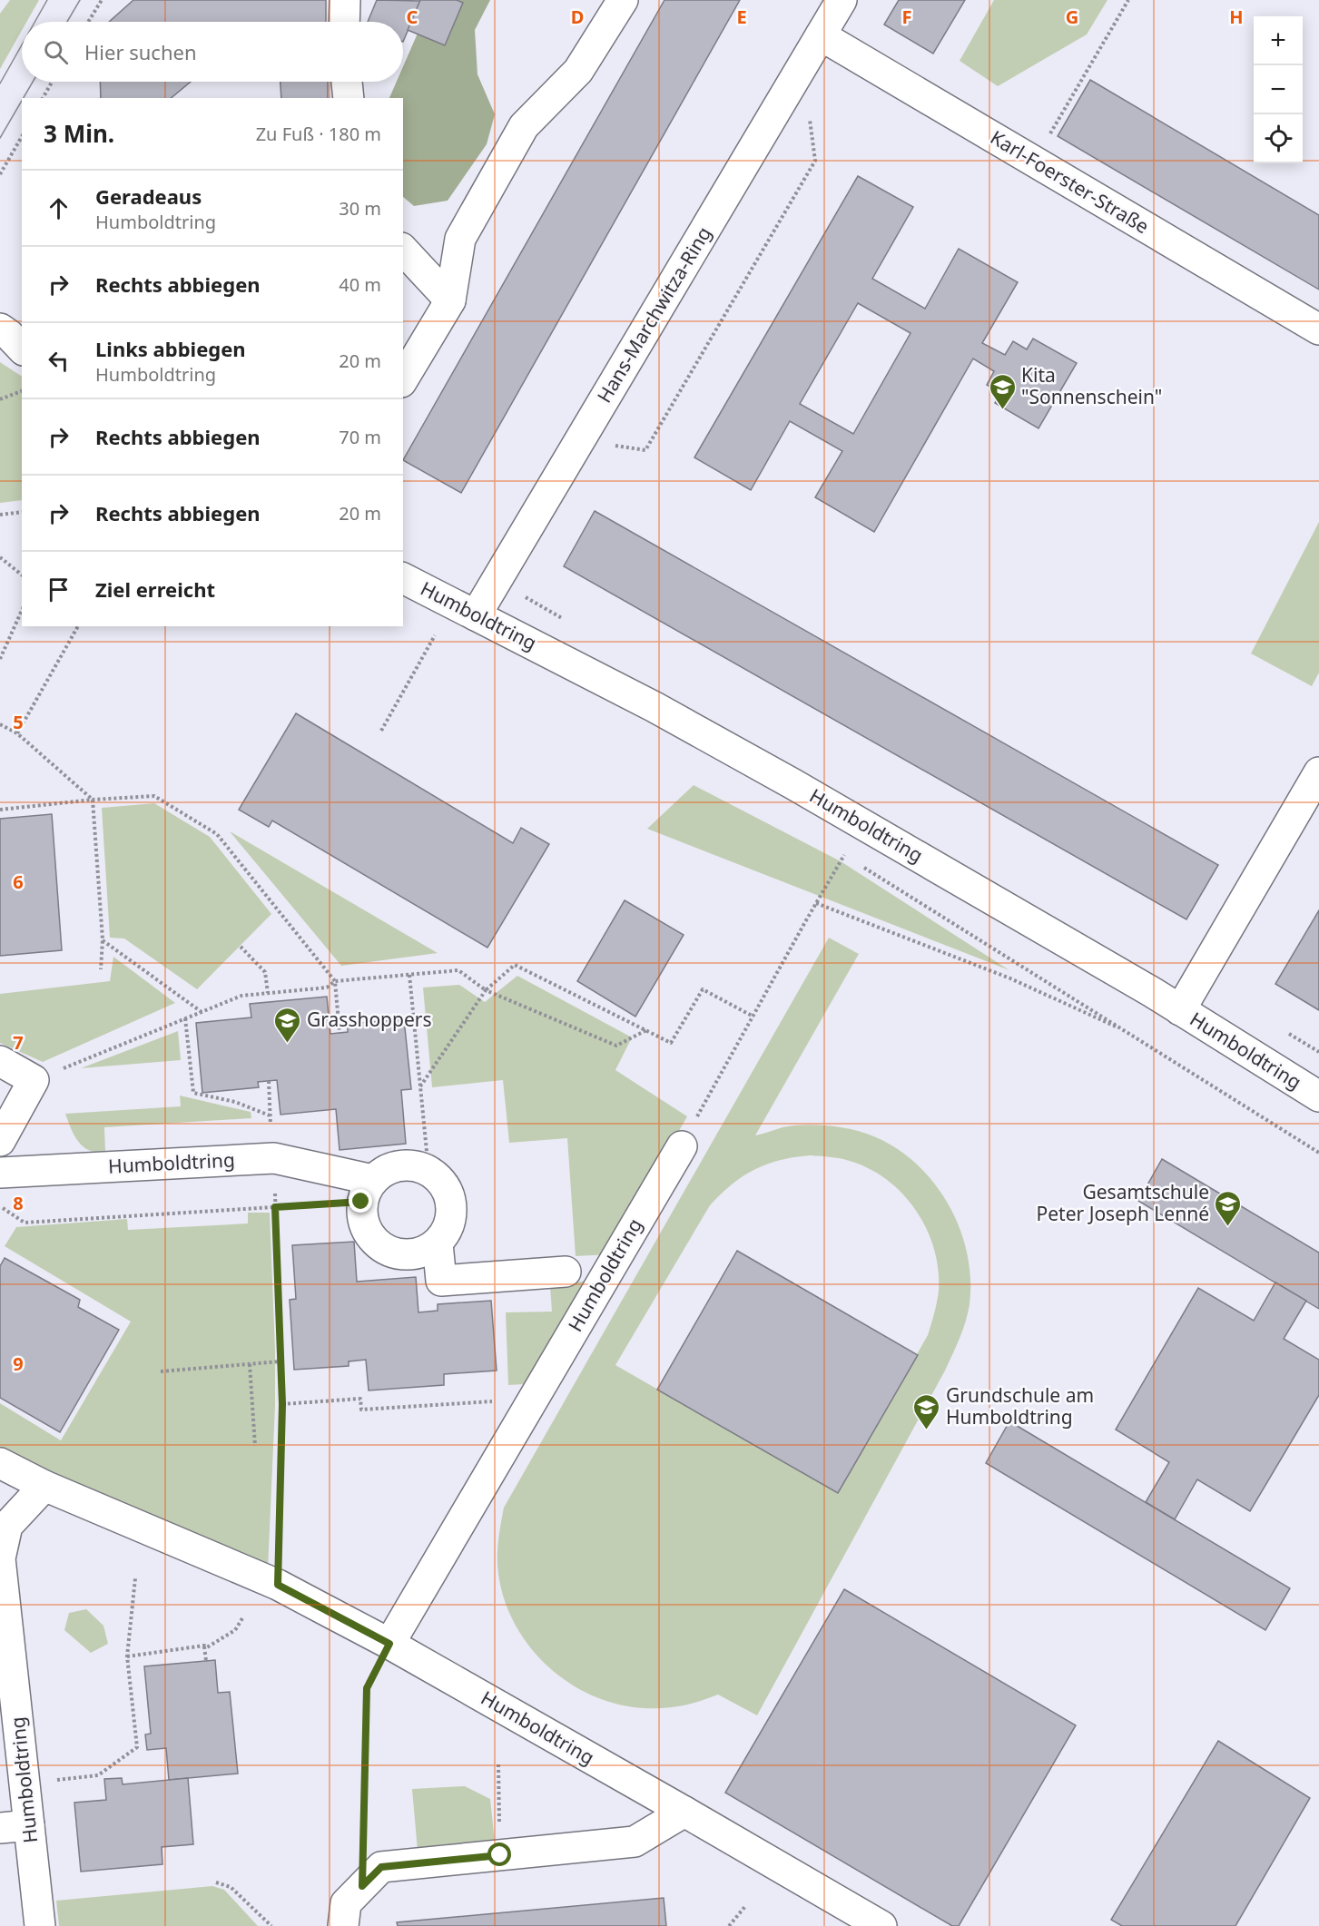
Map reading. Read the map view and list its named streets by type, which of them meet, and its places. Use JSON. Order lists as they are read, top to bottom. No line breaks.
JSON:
{"streets":{"street":["Karl-Foerster-Straße","Hans-Marchwitza-Ring","Humboldtring"]},"crossings":[["Karl-Foerster-Straße","Hans-Marchwitza-Ring"],["Hans-Marchwitza-Ring","Humboldtring"]],"places":{"school or university":["Kita \"Sonnenschein\"","Grasshoppers","Gesamtschule Peter Joseph Lenné","Grundschule am Humboldtring"]},"page":{"map_buttons":["+","−"],"search":"Hier suchen","heading":["3 Min.","Zu Fuß · 180 m"],"list":[["Geradeaus","Humboldtring","30 m"],["Rechts abbiegen","40 m"],["Links abbiegen","Humboldtring","20 m"],["Rechts abbiegen","70 m"],["Rechts abbiegen","20 m"],"Ziel erreicht"]},"grid":{"columns":["C","D","E","F","G","H"],"rows":["5","6","7","8","9"]}}
